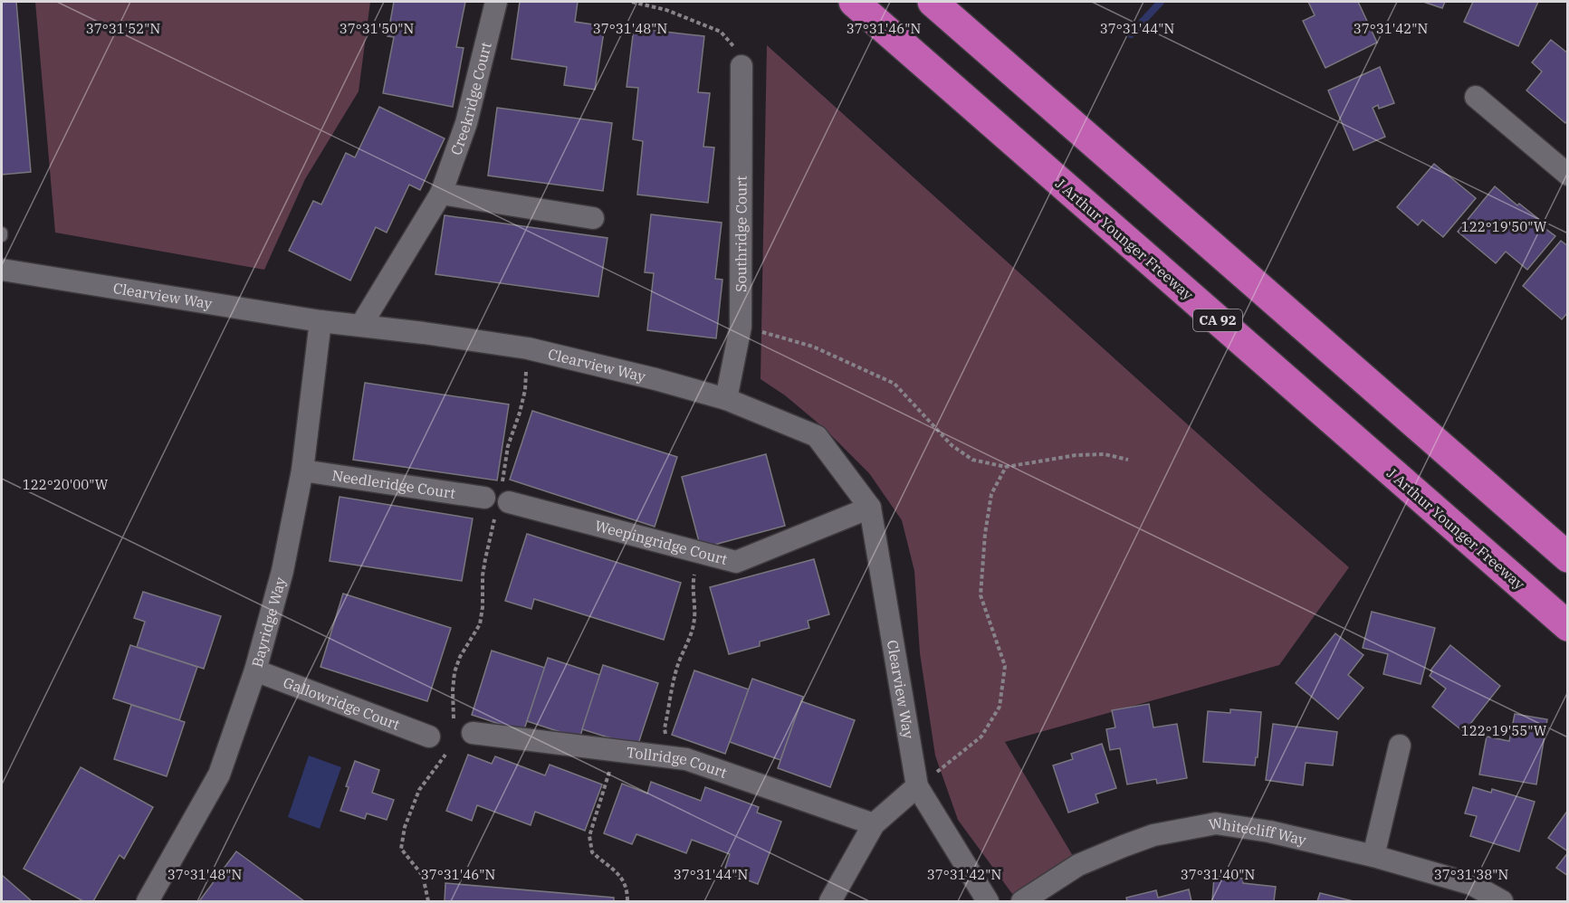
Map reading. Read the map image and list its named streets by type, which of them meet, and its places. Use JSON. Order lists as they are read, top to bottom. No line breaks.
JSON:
{"streets":{"highway":["J Arthur Younger Freeway","CA 92"],"street":["Creekridge Court","Southridge Court","Clearview Way","Needleridge Court","Weepingridge Court","Bayridge Way","Gallowridge Court","Tollridge Court","Whitecliff Way"]},"crossings":[["Creekridge Court","Clearview Way"],["Southridge Court","Clearview Way"],["Clearview Way","Weepingridge Court"],["Clearview Way","Bayridge Way"],["Needleridge Court","Weepingridge Court"],["Needleridge Court","Bayridge Way"],["Bayridge Way","Gallowridge Court"]],"coordinates":["37°31'52\"N","37°31'50\"N","37°31'48\"N","37°31'46\"N","37°31'44\"N","37°31'42\"N","122°19'50\"W","122°20'00\"W","122°19'55\"W","37°31'40\"N","37°31'38\"N"]}
